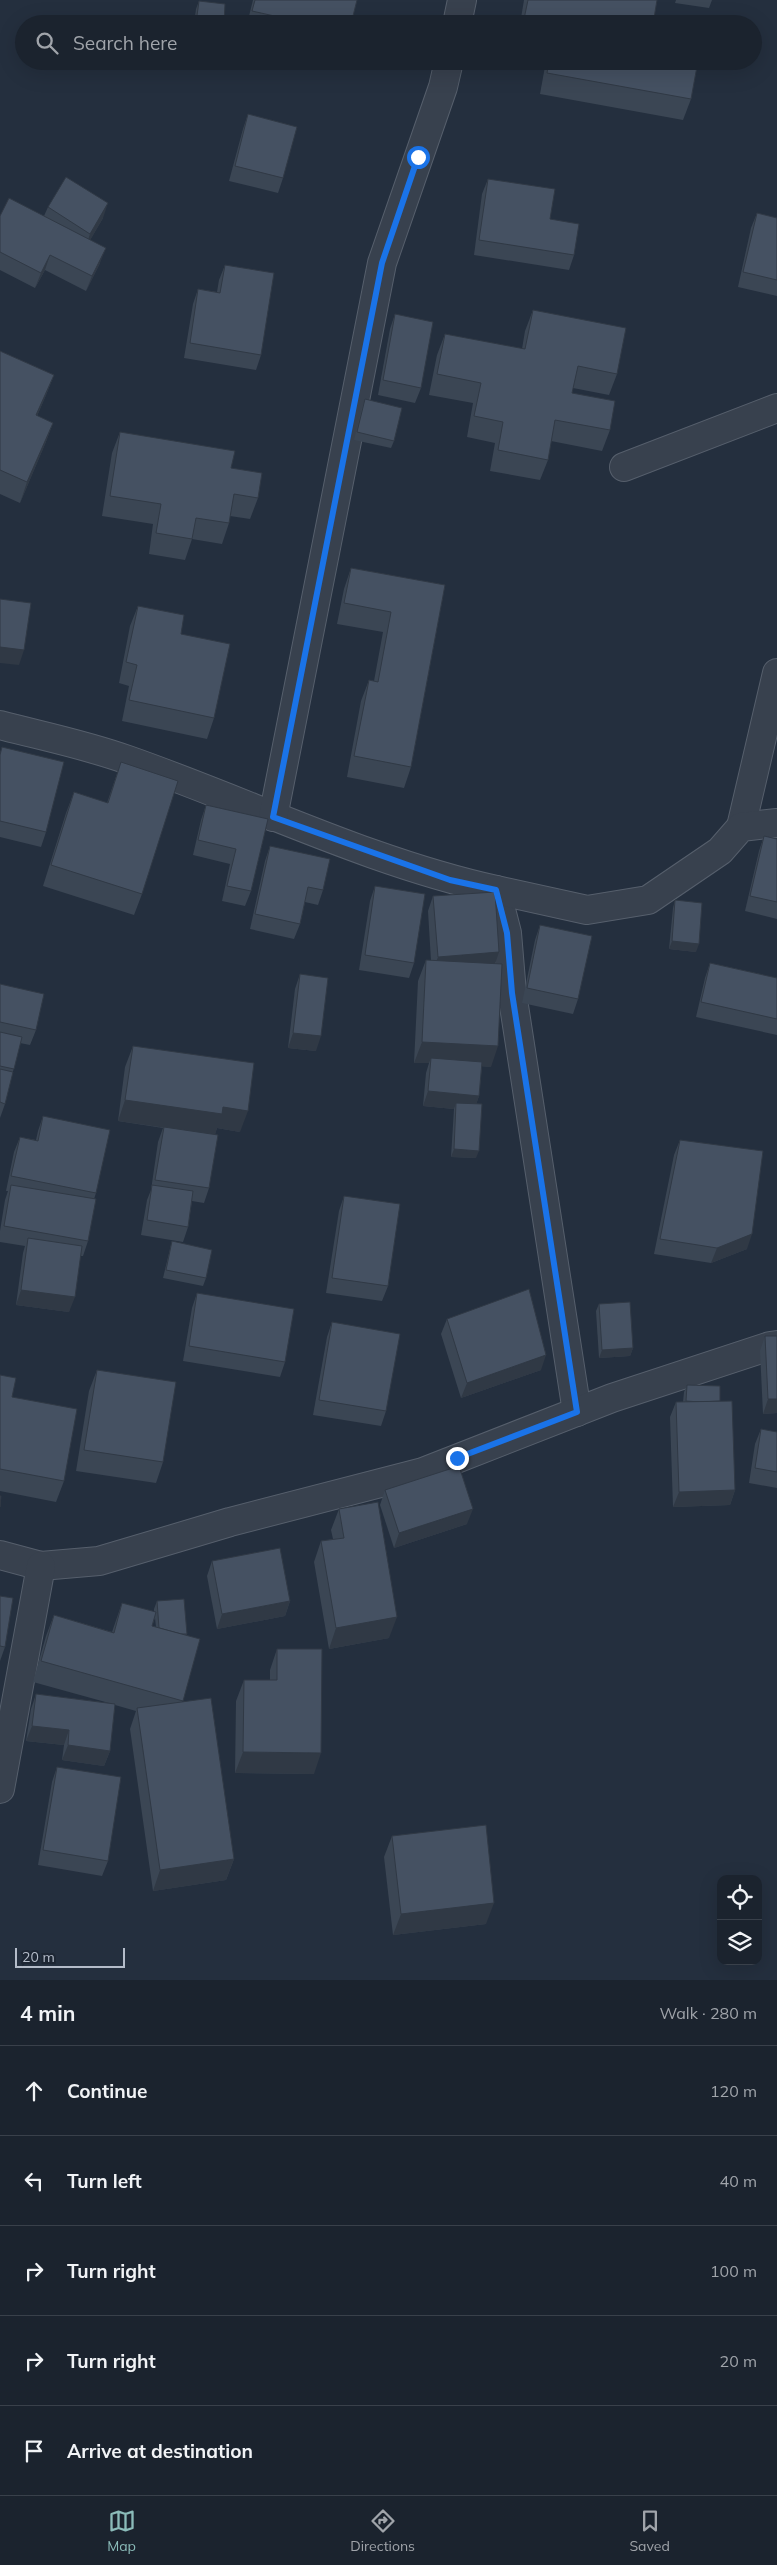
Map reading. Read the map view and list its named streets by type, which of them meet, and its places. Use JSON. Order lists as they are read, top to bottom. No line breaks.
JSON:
{"scale_bar":"20 m","page":{"search":"Search here","scale":"20 m","heading":["4 min","Walk · 280 m"],"list":[["Continue","120 m"],["Turn left","40 m"],["Turn right","100 m"],["Turn right","20 m"],"Arrive at destination"],"nav":["Map","Directions","Saved"]}}
